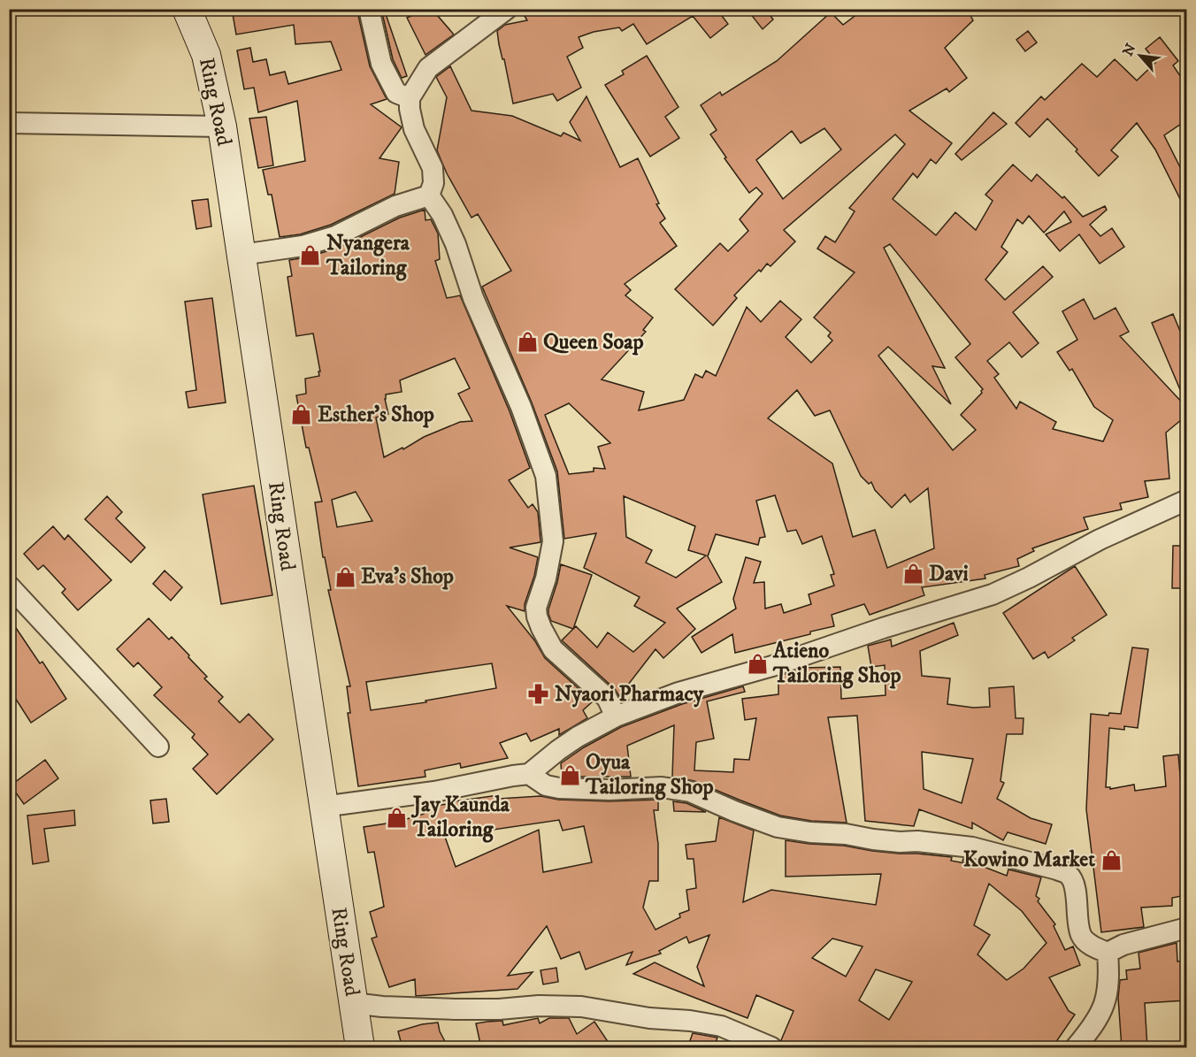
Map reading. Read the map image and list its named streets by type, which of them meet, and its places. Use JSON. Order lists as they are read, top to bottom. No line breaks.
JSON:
{"streets":{"main road":["Ring Road"]},"places":{"shop":["Nyangera Tailoring","Queen Soap","Esther's Shop","Davi","Eva's Shop","Atieno Tailoring Shop","Oyua Tailoring Shop","Jay Kaunda Tailoring","Kowino Market"],"pharmacy":["Nyaori Pharmacy"]},"north":"top left"}
